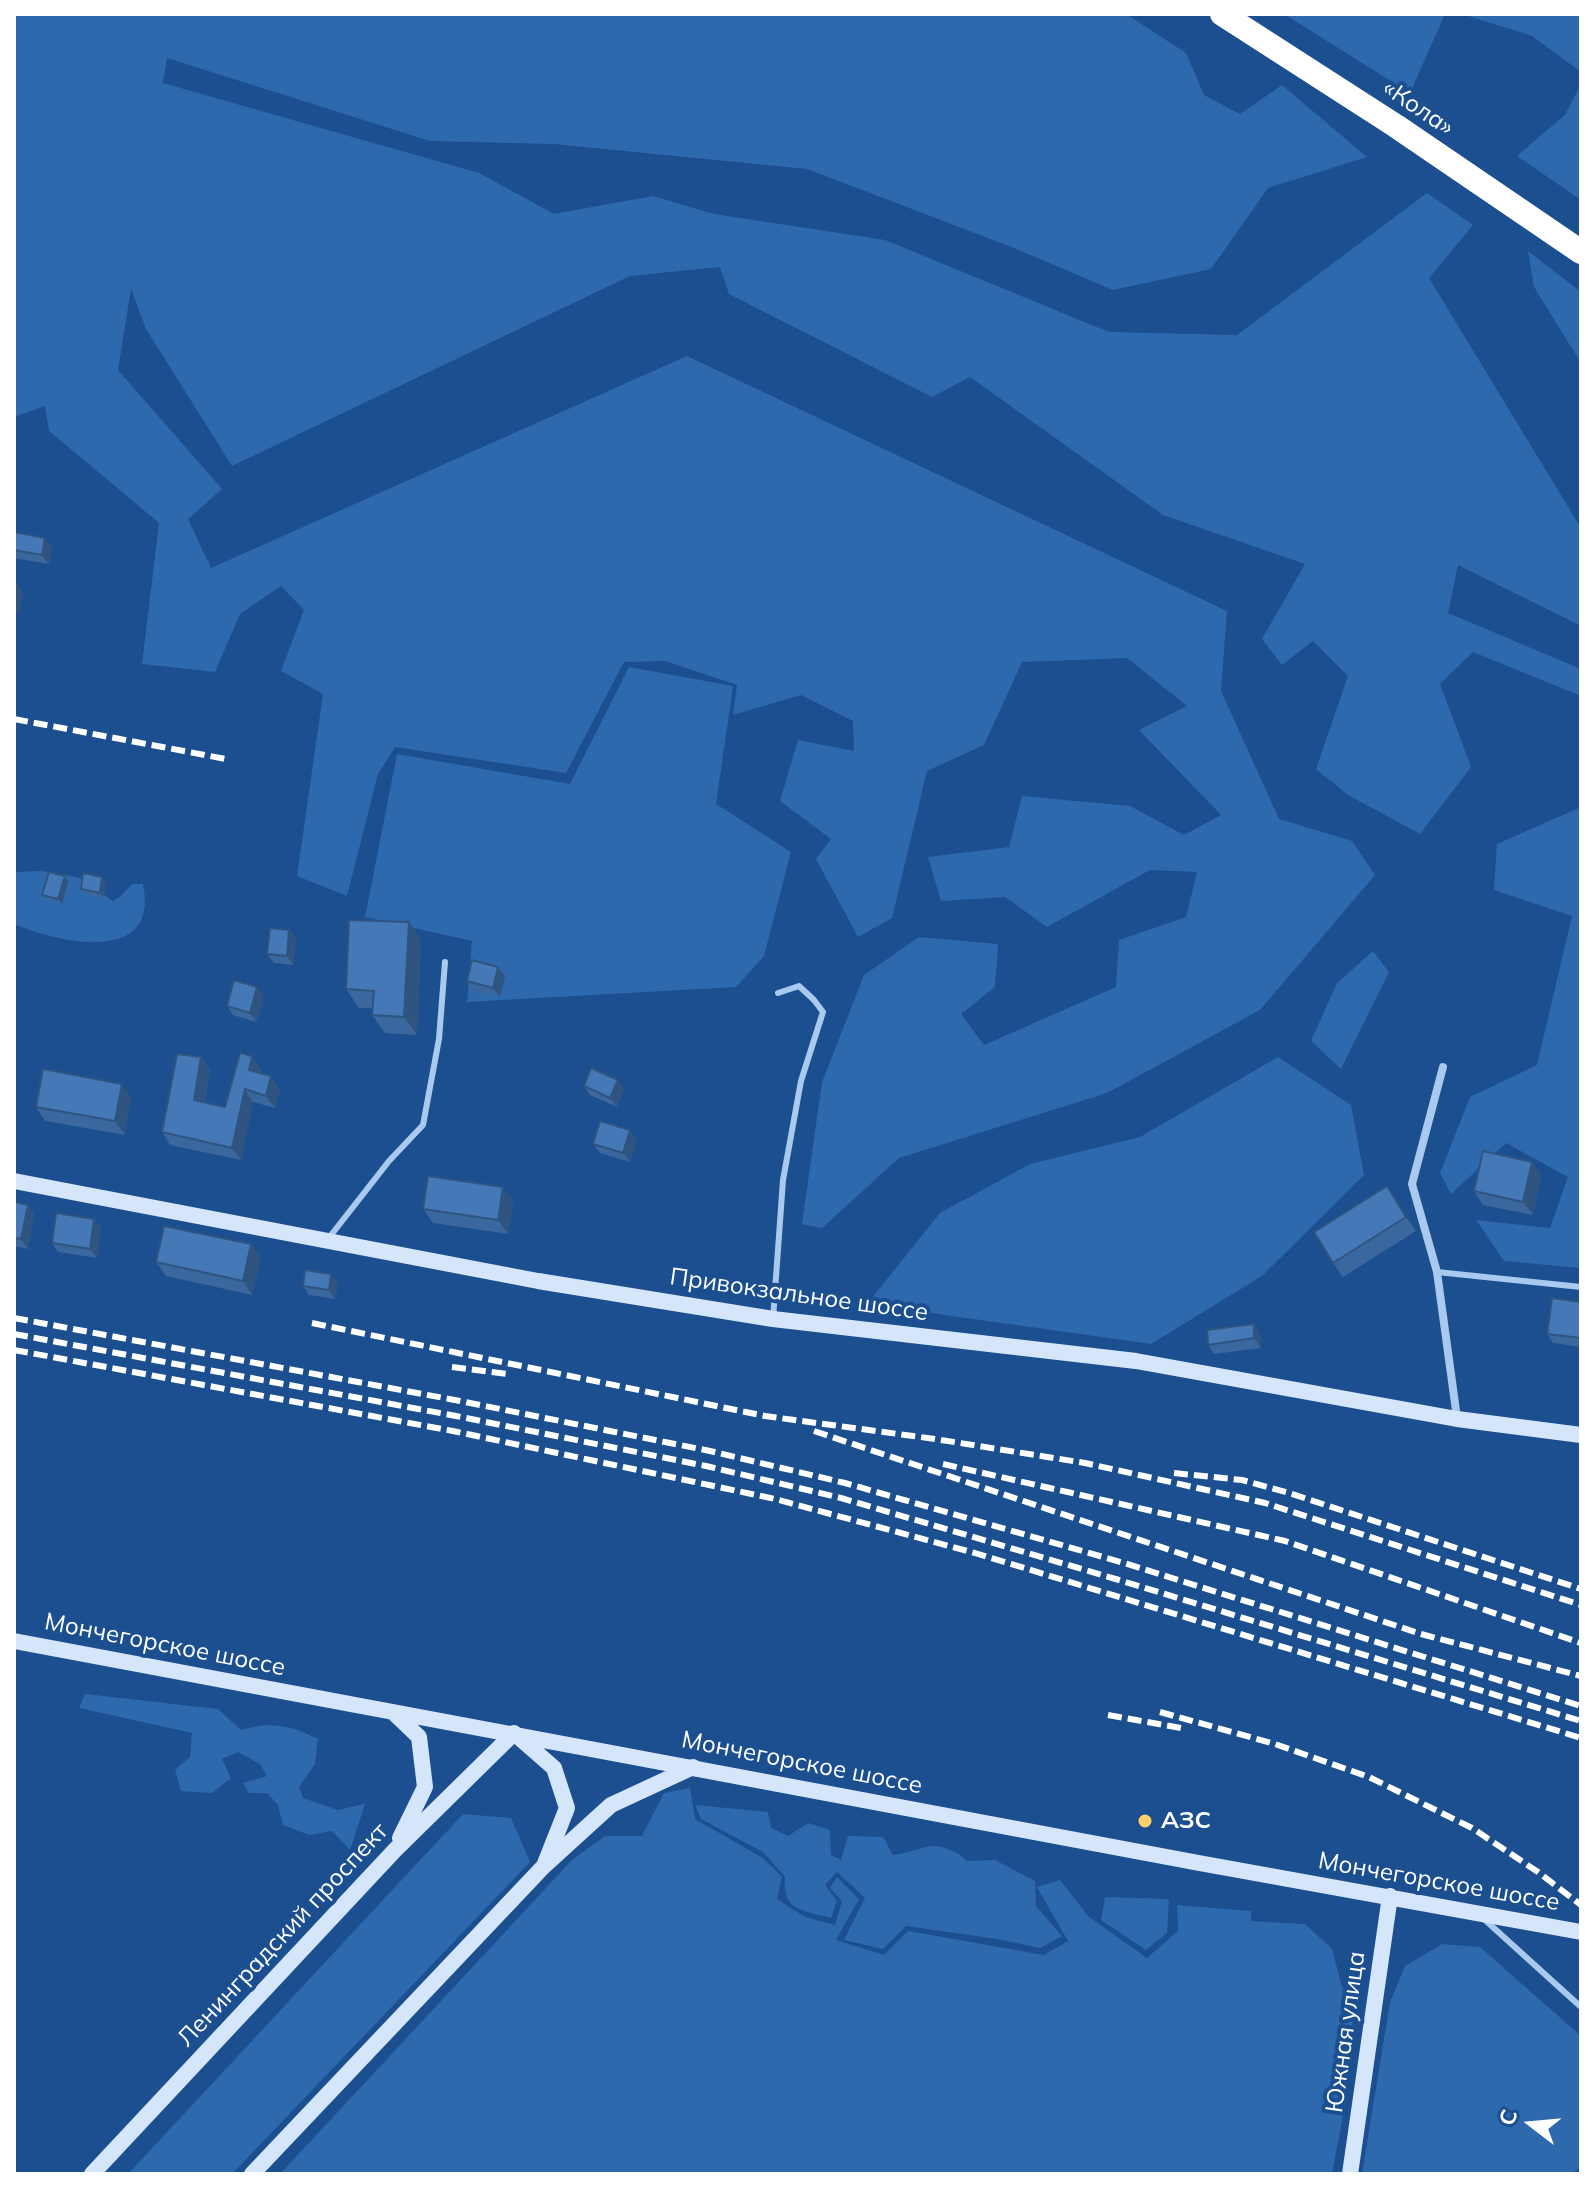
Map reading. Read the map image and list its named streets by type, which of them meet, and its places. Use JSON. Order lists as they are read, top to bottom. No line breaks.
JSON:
{"streets":{"highway":["«Кола»"],"street":["Привокзальное шоссе","Мончегорское шоссе","Ленинградский проспект","Южная улица"]},"crossings":[["Мончегорское шоссе","Ленинградский проспект"],["Мончегорское шоссе","Южная улица"]],"places":["АЗС"],"north":"left"}
